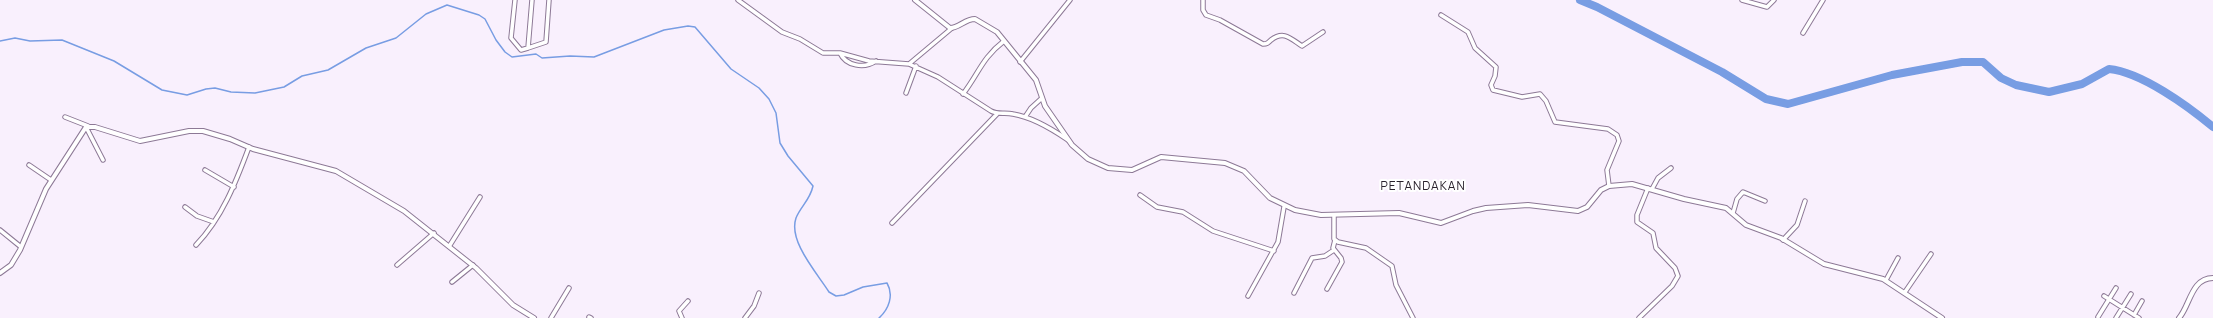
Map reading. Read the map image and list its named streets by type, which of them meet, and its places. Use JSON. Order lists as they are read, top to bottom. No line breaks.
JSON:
{"districts":["PETANDAKAN"]}
